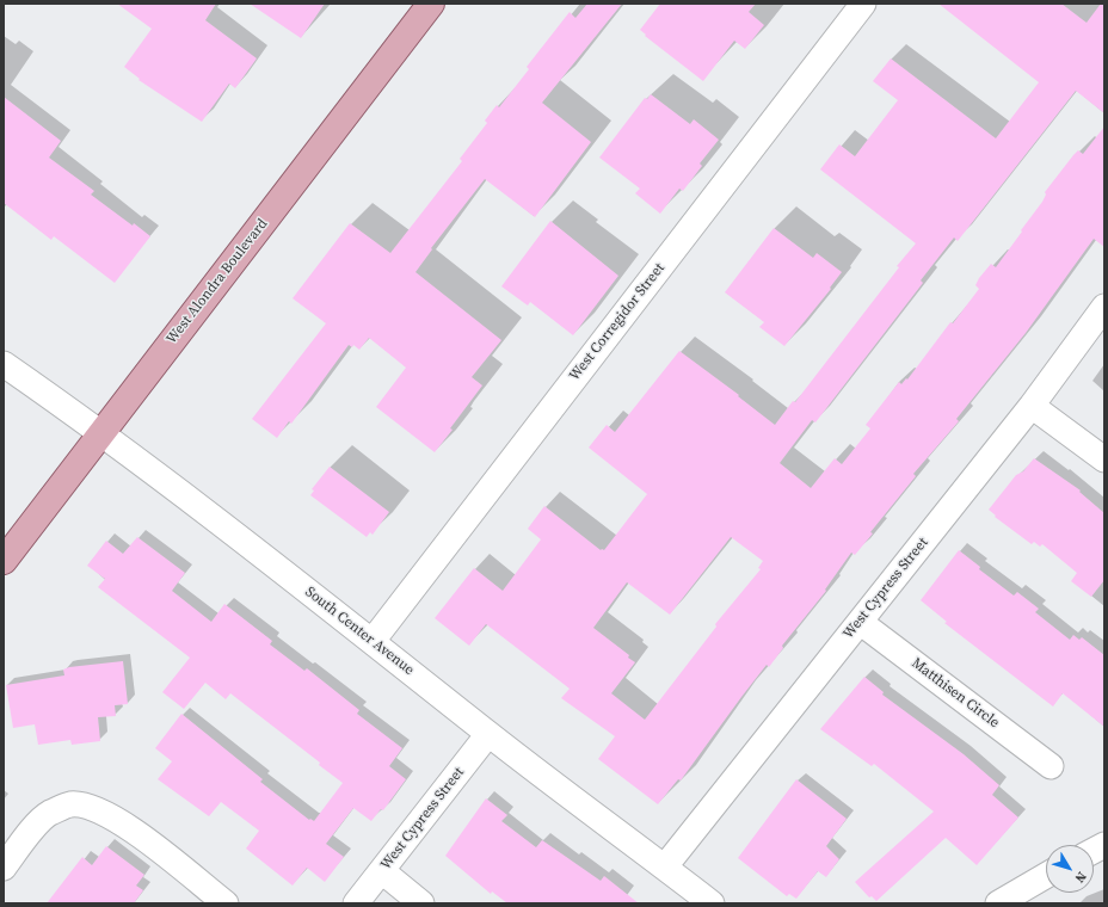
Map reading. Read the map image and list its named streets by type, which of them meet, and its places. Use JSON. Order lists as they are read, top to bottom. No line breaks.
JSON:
{"streets":{"main road":["West Alondra Boulevard"],"street":["West Corregidor Street","West Cypress Street","South Center Avenue","Matthisen Circle"]},"crossings":[["West Alondra Boulevard","South Center Avenue"],["West Corregidor Street","South Center Avenue"],["West Cypress Street","South Center Avenue"],["West Cypress Street","Matthisen Circle"]],"north":"bottom right"}
